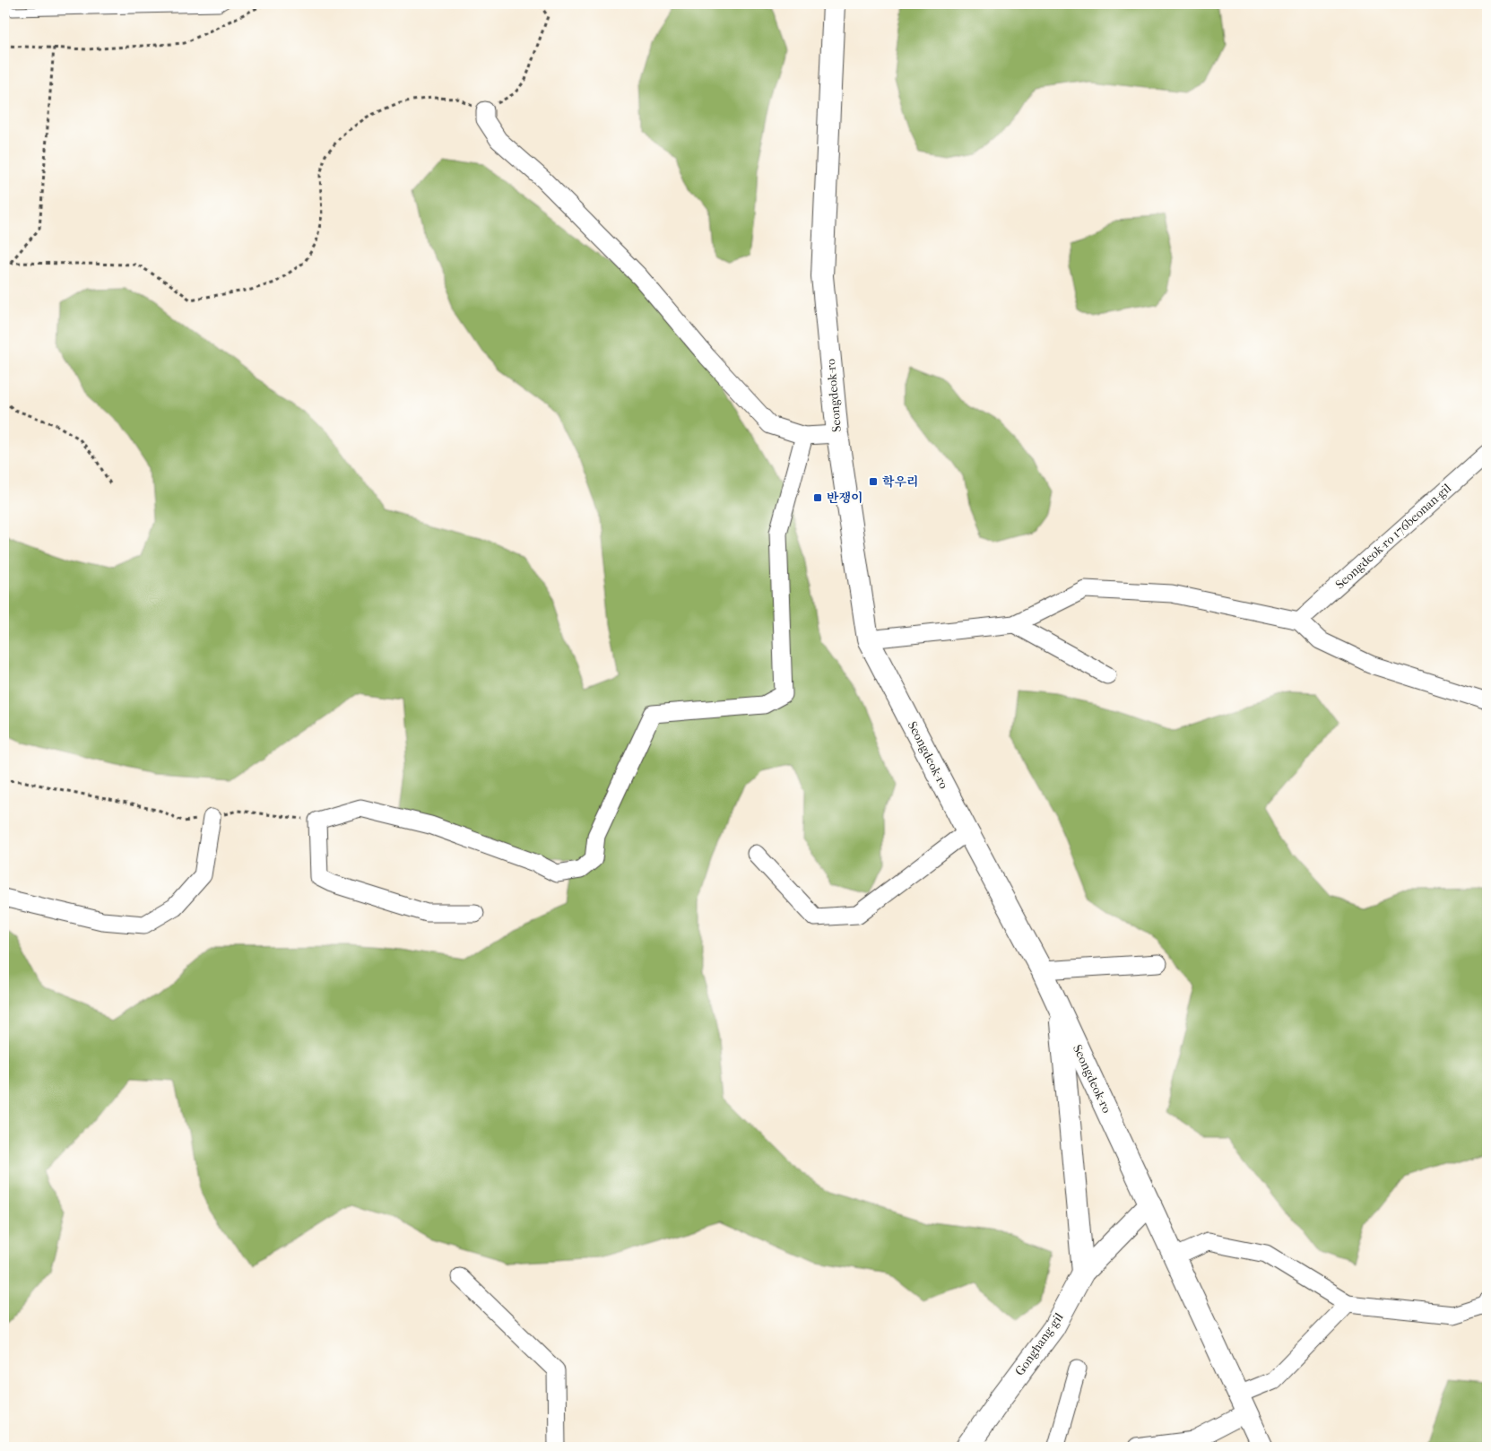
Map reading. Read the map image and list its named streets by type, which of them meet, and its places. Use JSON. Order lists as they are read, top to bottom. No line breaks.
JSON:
{"streets":{"street":["Seongdeok-ro","Seongdeok-ro 176beonan-gil","Gonghang-gil"]},"crossings":[["Seongdeok-ro","Gonghang-gil"]],"places":{"transit":["학우리","반쟁이"]}}
